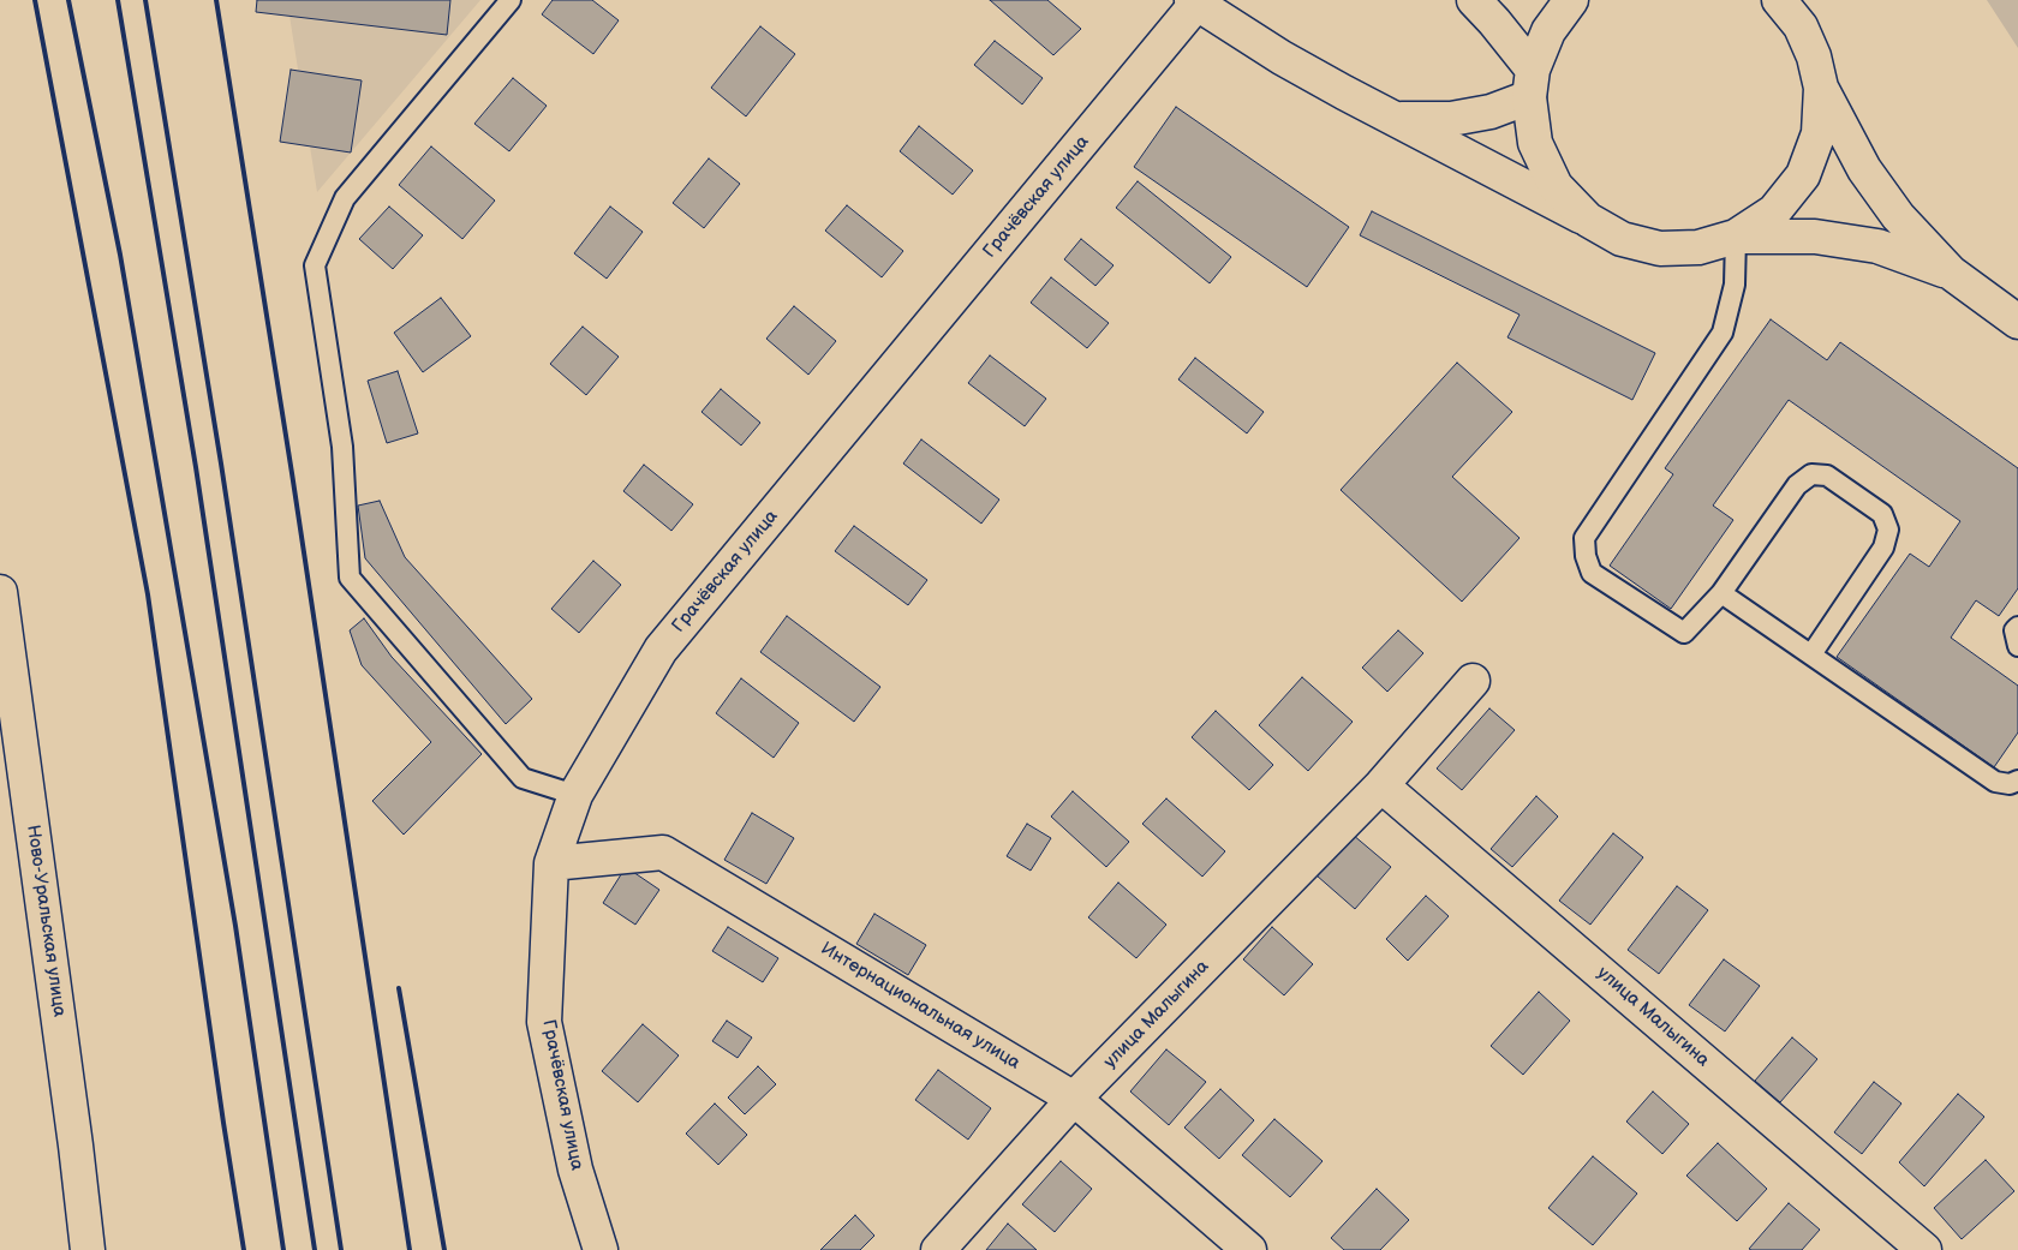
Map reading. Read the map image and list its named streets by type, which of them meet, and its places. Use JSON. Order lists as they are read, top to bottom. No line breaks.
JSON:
{"streets":{"street":["Грачёвская улица","Ново-Уральская улица","Интернациональная улица","улица Малыгина"]},"crossings":[["Грачёвская улица","Интернациональная улица"],["Интернациональная улица","улица Малыгина"]]}
